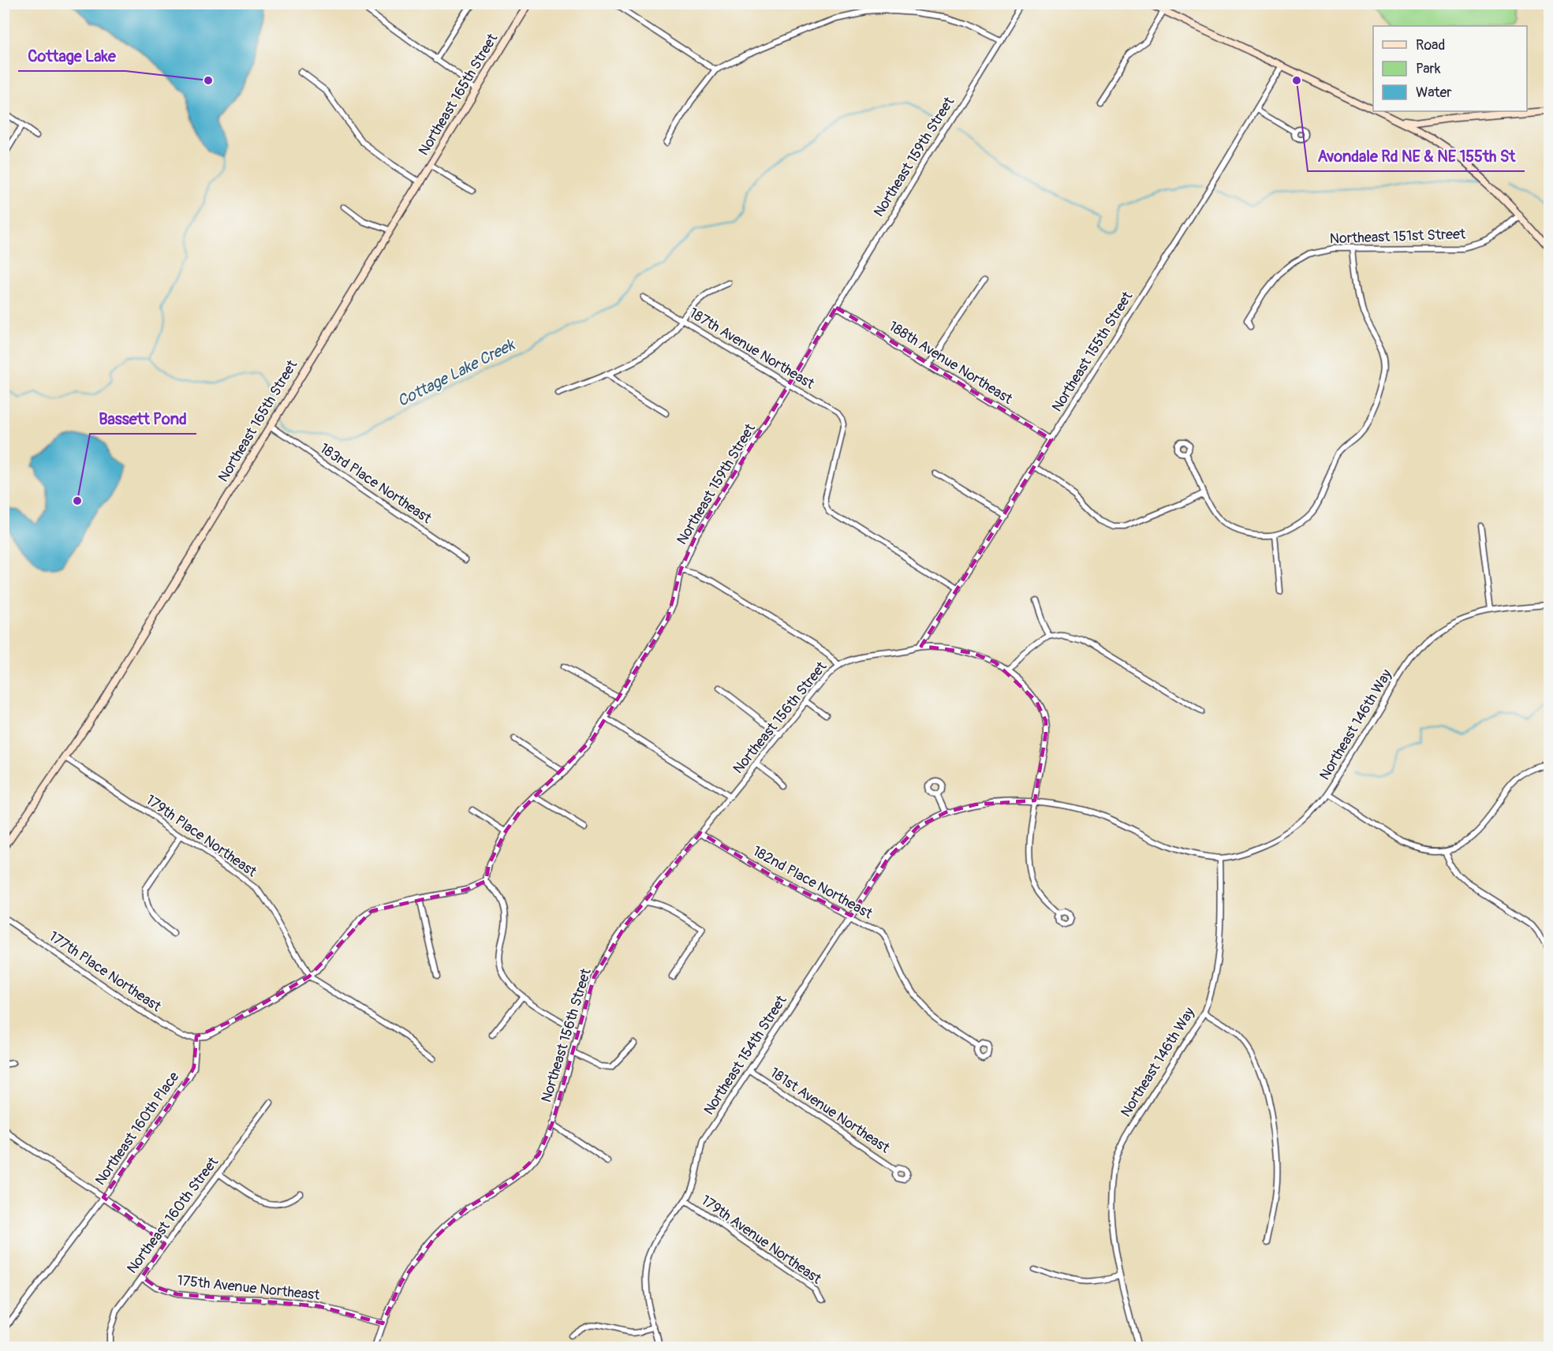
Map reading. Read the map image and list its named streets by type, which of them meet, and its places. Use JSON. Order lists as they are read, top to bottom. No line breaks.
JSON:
{"streets":{"street":["Northeast 165th Street","Northeast 159th Street","Northeast 151st Street","187th Avenue Northeast","Northeast 155th Street","188th Avenue Northeast","183rd Place Northeast","Northeast 156th Street","Northeast 146th Way","179th Place Northeast","182nd Place Northeast","177th Place Northeast","Northeast 154th Street","181st Avenue Northeast","Northeast 160th Place","Northeast 160th Street","179th Avenue Northeast","175th Avenue Northeast"]},"crossings":[["Northeast 165th Street","183rd Place Northeast"],["Northeast 165th Street","179th Place Northeast"],["Northeast 159th Street","187th Avenue Northeast"],["Northeast 159th Street","188th Avenue Northeast"],["187th Avenue Northeast","Northeast 155th Street"],["Northeast 155th Street","188th Avenue Northeast"],["Northeast 155th Street","Northeast 156th Street"],["Northeast 156th Street","182nd Place Northeast"],["Northeast 156th Street","175th Avenue Northeast"],["Northeast 146th Way","Northeast 154th Street"],["182nd Place Northeast","Northeast 154th Street"],["177th Place Northeast","Northeast 160th Place"],["Northeast 154th Street","181st Avenue Northeast"],["Northeast 154th Street","179th Avenue Northeast"],["Northeast 160th Street","175th Avenue Northeast"]],"water":["Cottage Lake Creek"],"places":["Cottage Lake","Avondale Rd NE & NE 155th St","Bassett Pond"],"legend":["Road","Park","Water"]}
